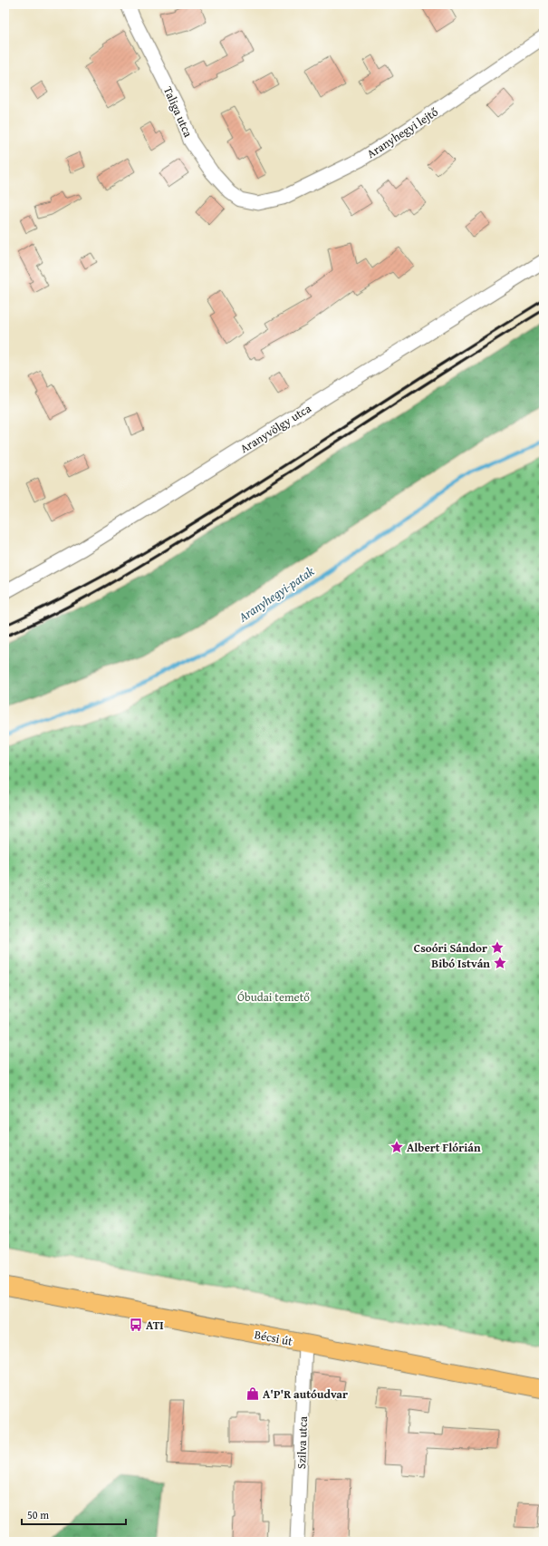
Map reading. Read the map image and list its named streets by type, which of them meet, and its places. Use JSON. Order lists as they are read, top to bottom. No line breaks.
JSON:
{"streets":{"main road":["Bécsi út"],"street":["Taliga utca","Aranyhegyi lejtő","Aranyvölgy utca","Szilva utca"]},"crossings":[["Taliga utca","Aranyhegyi lejtő"],["Bécsi út","Szilva utca"]],"water":["Aranyhegyi-patak"],"parks":["Óbudai temető"],"places":{"place":["Csoóri Sándor","Bibó István","Albert Flórián"],"bus stop":["ATI"],"shop":["A'P'R autóudvar"]},"scale_bar":"50 m"}
